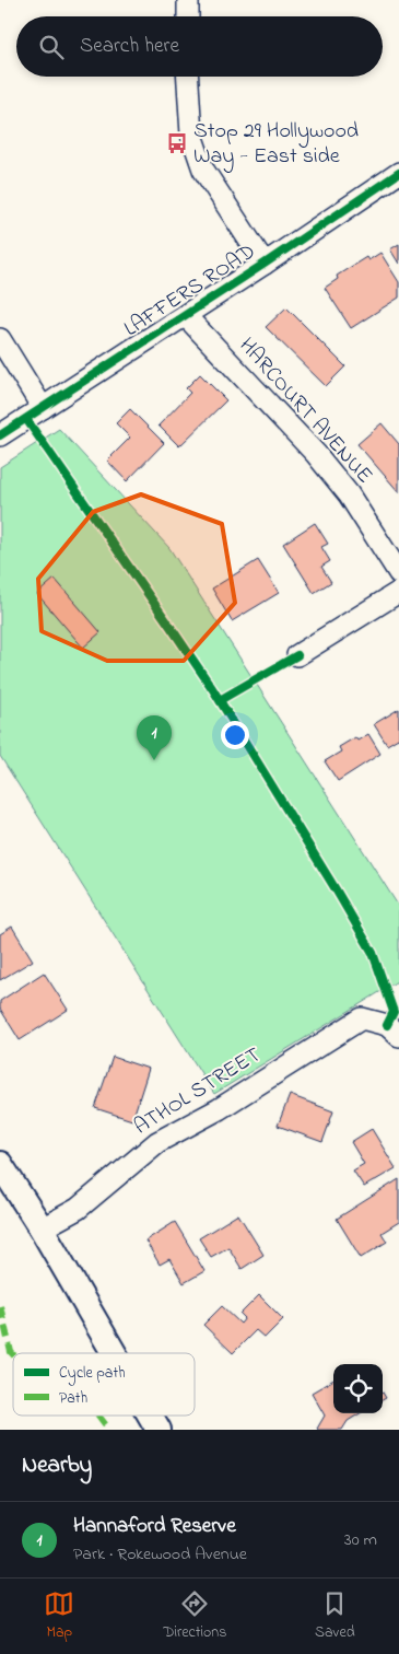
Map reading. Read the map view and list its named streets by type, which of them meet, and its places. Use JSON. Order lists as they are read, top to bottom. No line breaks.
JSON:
{"streets":{"street":["LAFFERS ROAD","HARCOURT AVENUE","ATHOL STREET"]},"crossings":[["LAFFERS ROAD","HARCOURT AVENUE"]],"places":{"bus stop":["Stop 29 Hollywood Way - East side"]},"legend":["Cycle path","Path"],"page":{"search":"Search here","pins":"1","heading":"Nearby","list":[{"mark":"1","name":"Hannaford Reserve","note":"Park · Rokewood Avenue","value":"30 m"}],"nav":["Map","Directions","Saved"]}}
